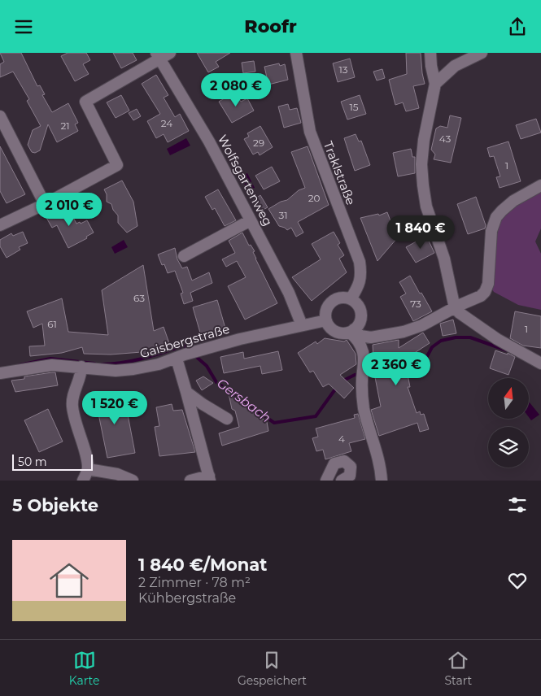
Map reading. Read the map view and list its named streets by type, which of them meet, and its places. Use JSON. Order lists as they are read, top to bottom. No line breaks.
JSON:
{"streets":{"street":["Traklstraße","Wolfsgartenweg","Gaisbergstraße"]},"crossings":[["Traklstraße","Gaisbergstraße"],["Wolfsgartenweg","Gaisbergstraße"]],"water":["Gersbach"],"house_numbers":["13","15","24","21","43","29","1","20","31","63","73","61","1","4"],"scale_bar":"50 m","north":"top","page":{"header":"Roofr","price":["2 080 €","2 010 €","1 840 €","2 360 €","1 520 €"],"scale":"50 m","heading":"5 Objekte","list":[{"name":"1 840 €/Monat","note":"2 Zimmer · 78 m² · Kühbergstraße"}],"tabs":["Karte","Gespeichert","Start"]}}
